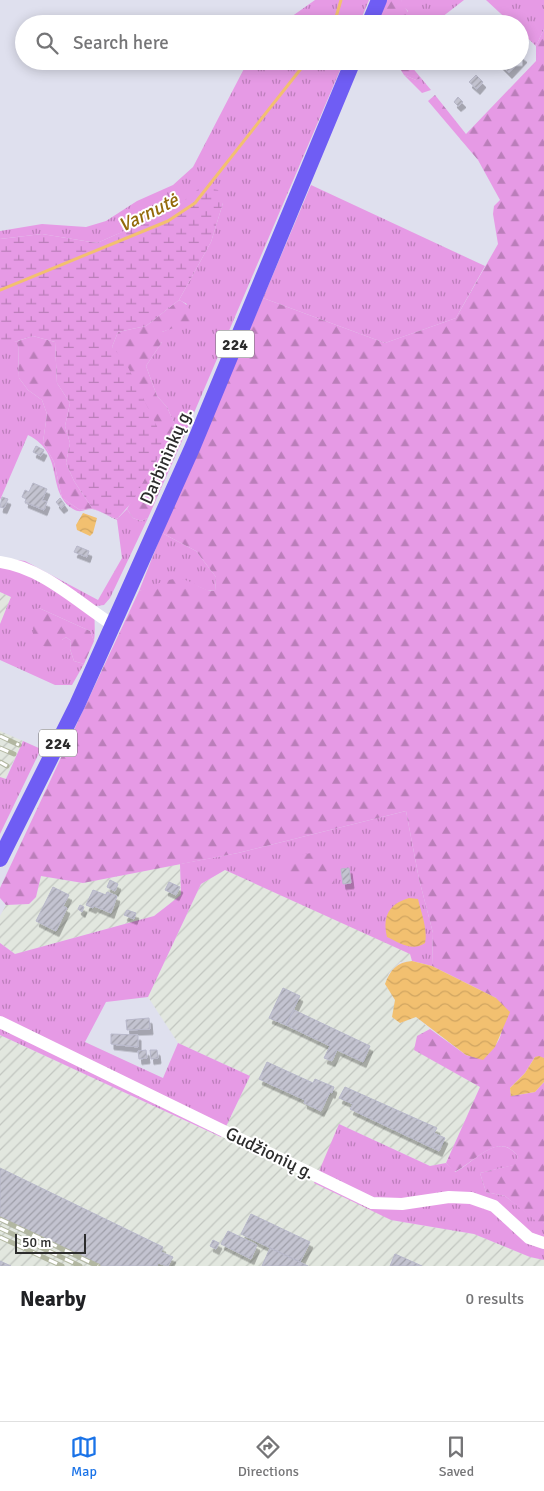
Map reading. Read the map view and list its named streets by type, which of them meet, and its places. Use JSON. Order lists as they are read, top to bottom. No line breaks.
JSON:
{"streets":{"main road":["224","Darbininkų g."],"street":["Gudžionių g."]},"water":["Varnutė"],"scale_bar":"50 m","page":{"search":"Search here","scale":"50 m","heading":["Nearby","0 results"],"nav":["Map","Directions","Saved"]}}
